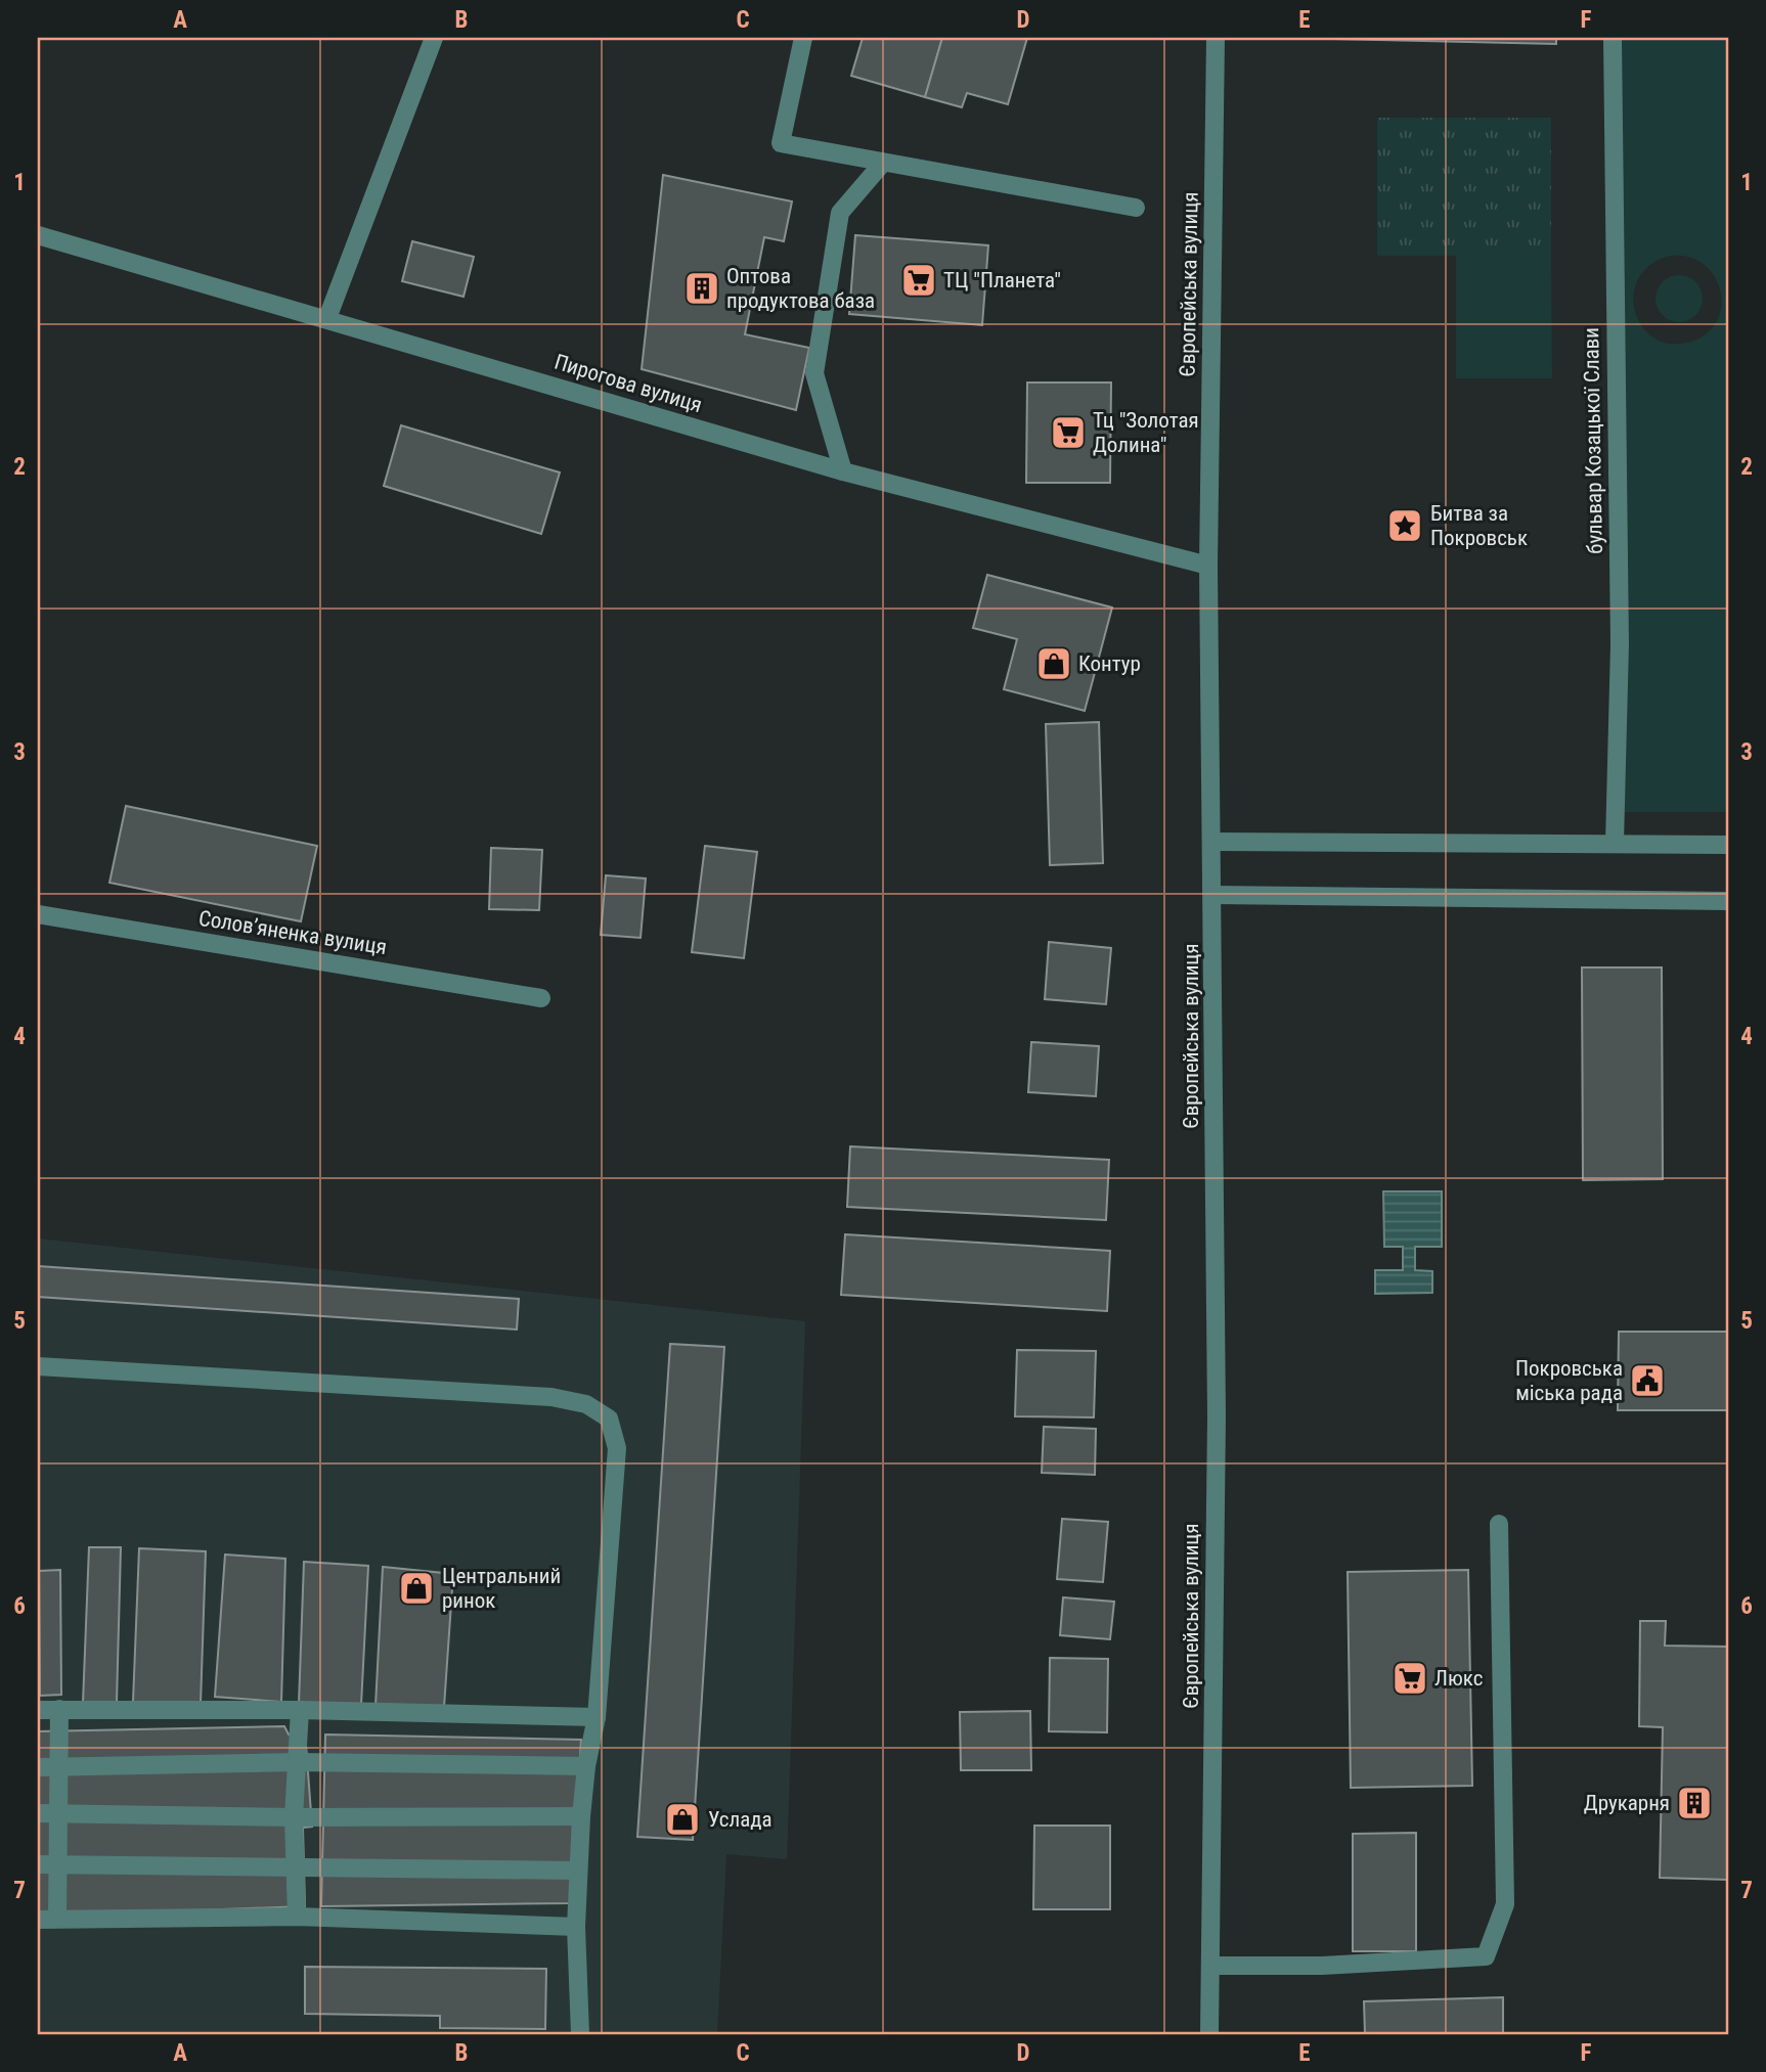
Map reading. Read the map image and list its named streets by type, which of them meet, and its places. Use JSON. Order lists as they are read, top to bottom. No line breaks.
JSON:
{"streets":{"street":["Європейська вулиця","Пирогова вулиця","бульвар Козацької Слави","Солов’яненка вулиця"]},"crossings":[["Європейська вулиця","Пирогова вулиця"]],"places":{"supermarket":["ТЦ \"Планета\"","Тц \"Золотая Долина\"","Люкс"],"building":["Оптова продуктова база","Друкарня"],"place":["Битва за Покровськ"],"shop":["Контур","Центральний ринок","Услада"],"public building":["Покровська міська рада"]},"grid":{"columns":["A","B","C","D","E","F"],"rows":["1","2","3","4","5","6","7"]}}
